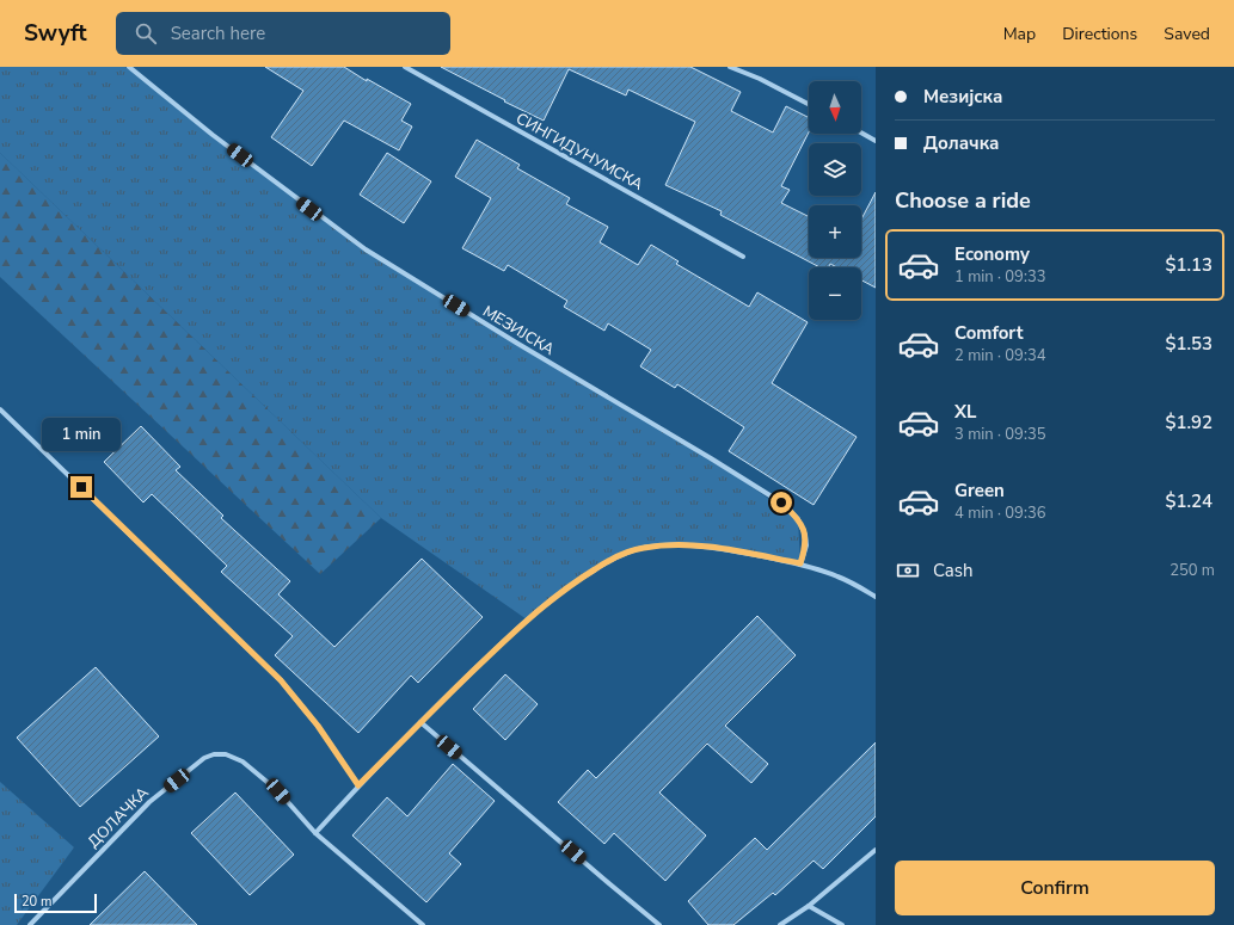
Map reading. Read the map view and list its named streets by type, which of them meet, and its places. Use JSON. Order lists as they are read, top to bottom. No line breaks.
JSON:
{"streets":{"street":["СИНГИДУНУМСКА","МЕЗИЈСКА","ДОЛАЧКА"]},"scale_bar":"20 m","north":"bottom","page":{"header":"Swyft","search":"Search here","nav":["Map","Directions","Saved"],"banner":["Мезијска","Долачка"],"map_buttons":["+","−"],"heading":"Choose a ride","list":[{"name":"Economy","note":"1 min · 09:33","value":"$1.13"},{"name":"Comfort","note":"2 min · 09:34","value":"$1.53"},{"name":"XL","note":"3 min · 09:35","value":"$1.92"},{"name":"Green","note":"4 min · 09:36","value":"$1.24"}],"bubble":"1 min","pay":["Cash","250 m"],"buttons":"Confirm","scale":"20 m"}}
